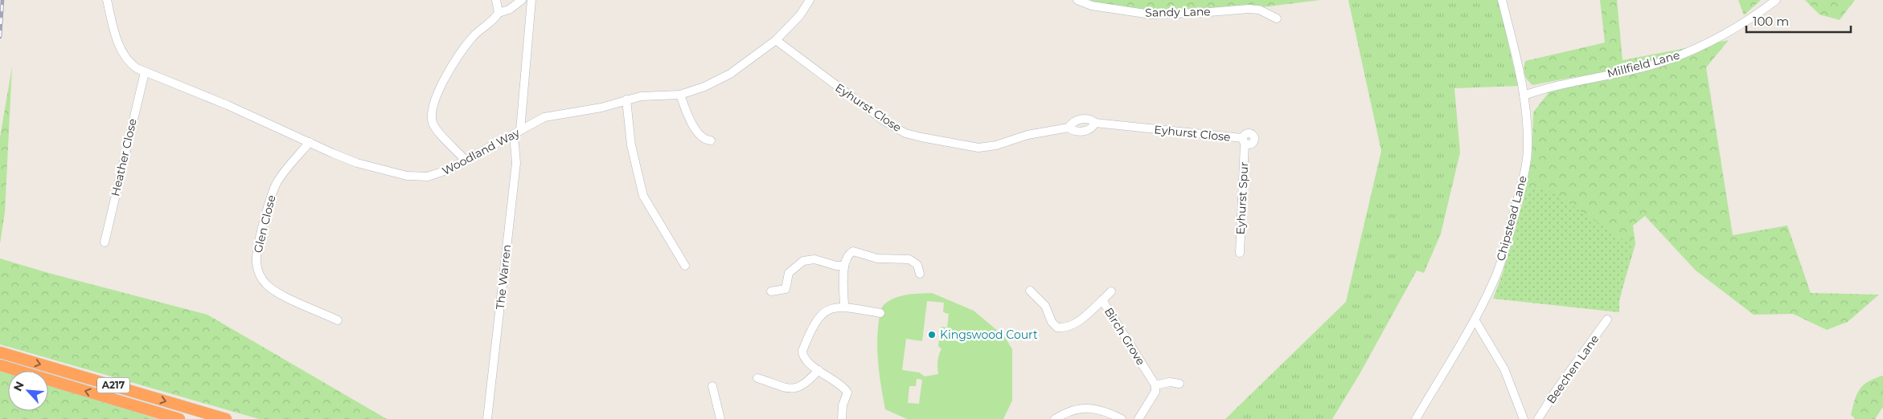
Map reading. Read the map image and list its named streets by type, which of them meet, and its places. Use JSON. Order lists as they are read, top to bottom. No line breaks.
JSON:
{"streets":{"highway":["A217"],"street":["Sandy Lane","Millfield Lane","Eyhurst Close","Woodland Way","Heather Close","Eyhurst Spur","Chipstead Lane","Glen Close","The Warren","Birch Grove","Beechen Lane"]},"crossings":[["Millfield Lane","Chipstead Lane"],["Eyhurst Close","Woodland Way"],["Eyhurst Close","Eyhurst Spur"],["Woodland Way","Heather Close"],["Woodland Way","Glen Close"],["Woodland Way","The Warren"]],"places":["Kingswood Court"],"scale_bar":"100 m","north":"top left"}
